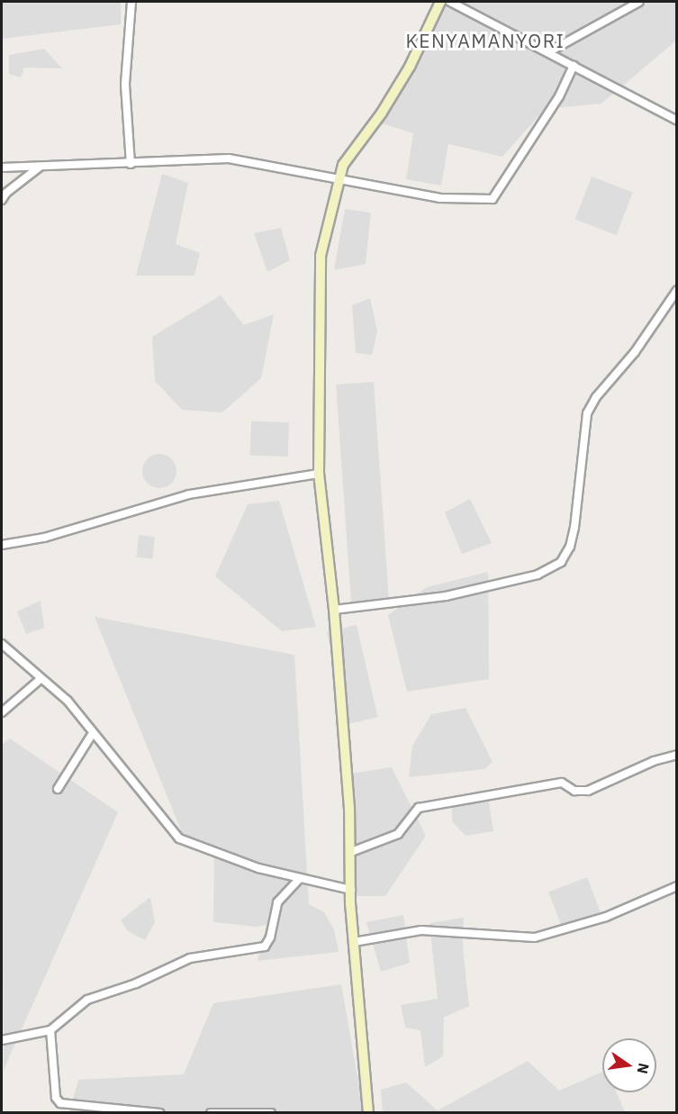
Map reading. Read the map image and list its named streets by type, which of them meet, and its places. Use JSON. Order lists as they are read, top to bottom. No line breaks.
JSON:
{"districts":["KENYAMANYORI"],"north":"right"}
